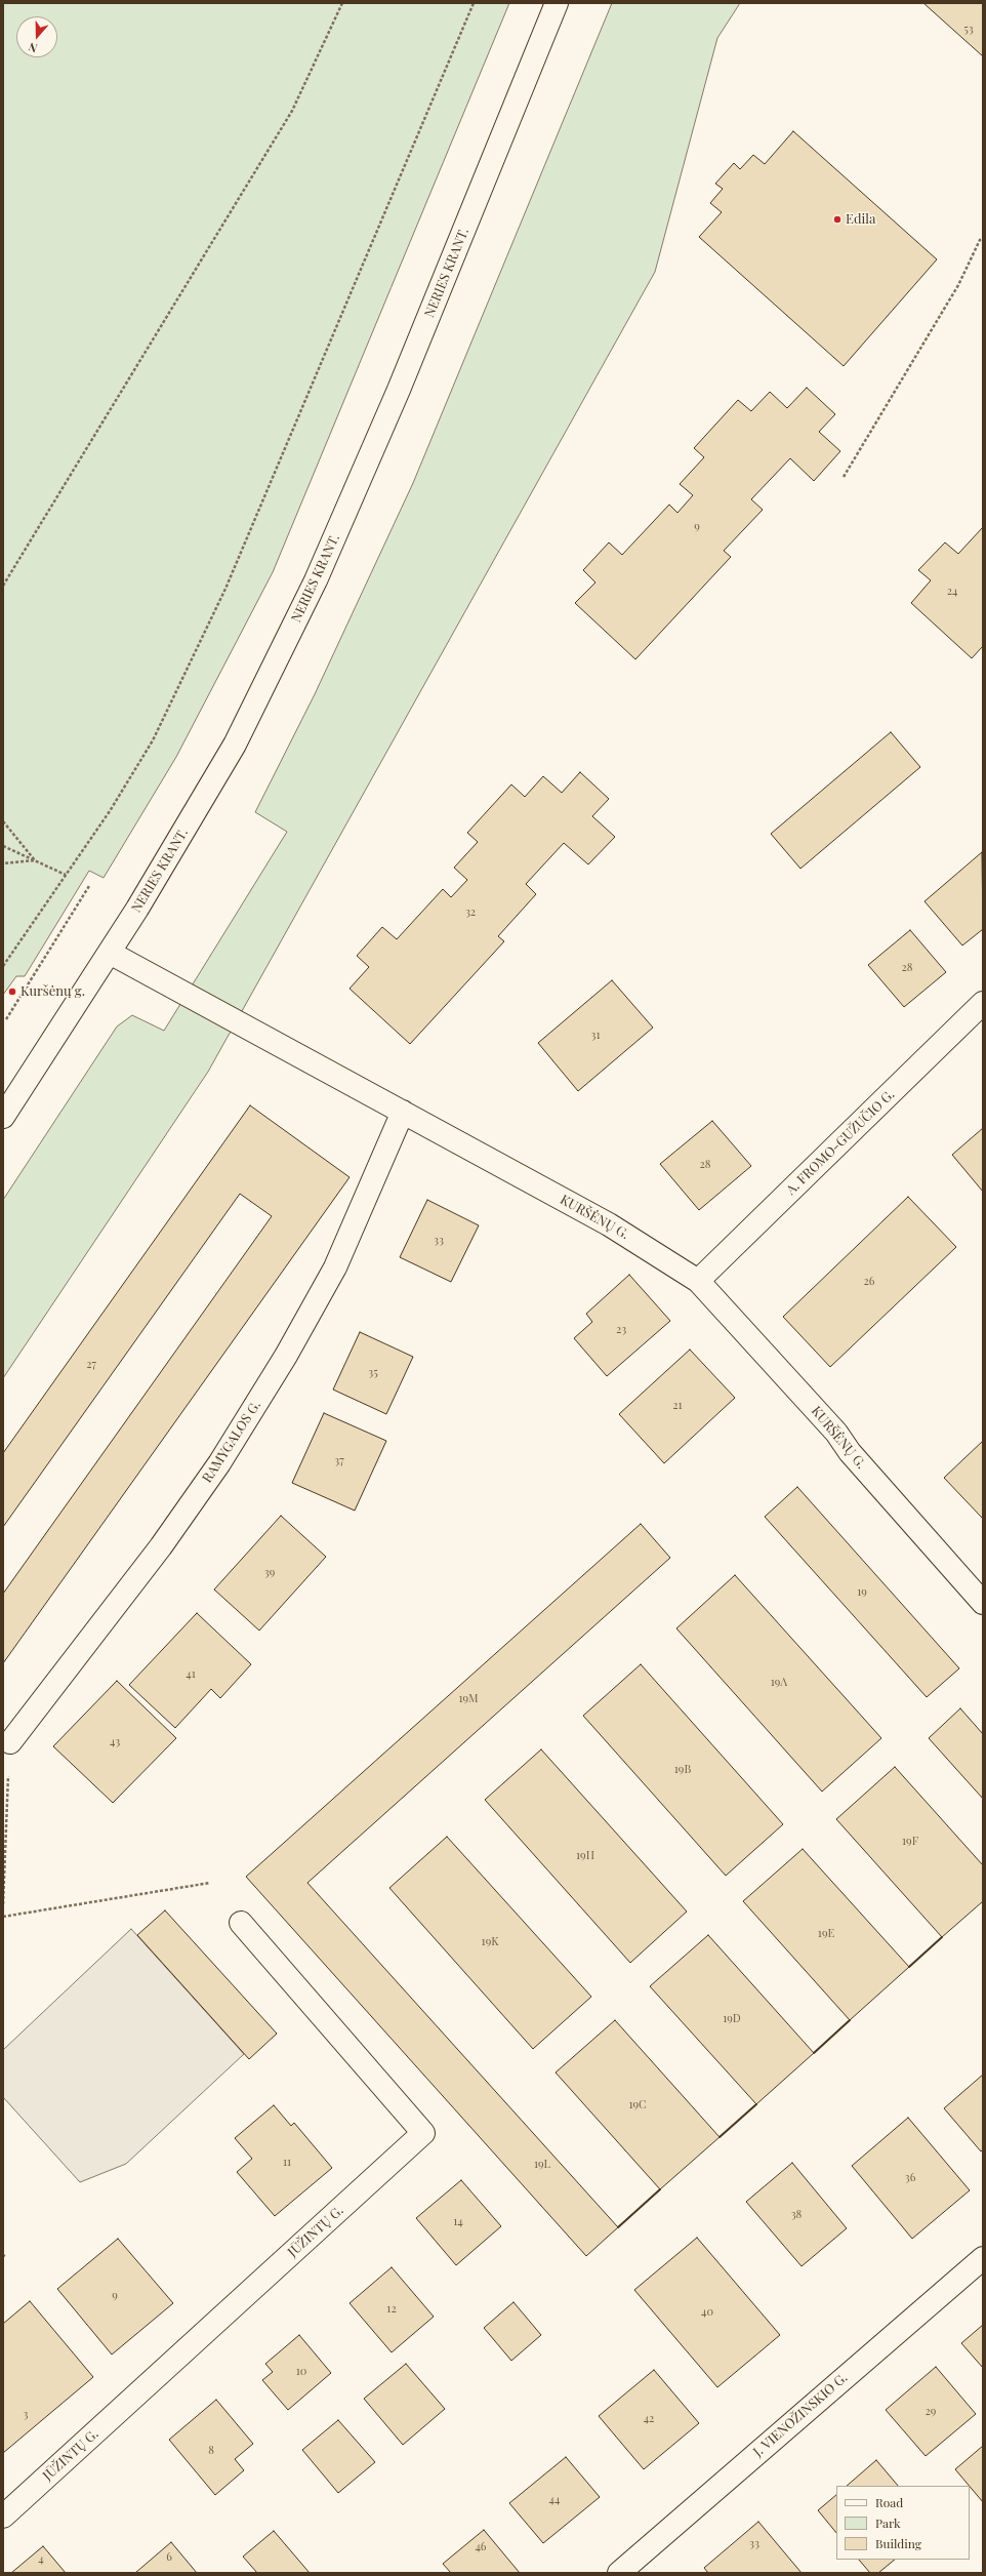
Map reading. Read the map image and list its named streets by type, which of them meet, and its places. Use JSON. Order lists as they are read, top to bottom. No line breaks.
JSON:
{"streets":{"street":["NERIES KRANT.","A. FROMO-GUŽUČIO G.","KURŠĖNŲ G.","RAMYGALOS G.","JŪŽINTŲ G.","J. VIENOŽINSKIO G."]},"crossings":[["NERIES KRANT.","KURŠĖNŲ G."],["A. FROMO-GUŽUČIO G.","KURŠĖNŲ G."],["KURŠĖNŲ G.","RAMYGALOS G."]],"places":["Edila","Kuršėnų g."],"house_numbers":["53","9","24","32","28","31","28","33","26","23","27","35","21","37","39","19","41","19A","19M","43","19B","19F","19H","19E","19K","19D","19C","11","19L","36","38","14","9","12","40","10","29","3","42","8","44","33","46","6","4"],"legend":["Road","Park","Building"],"north":"bottom"}
